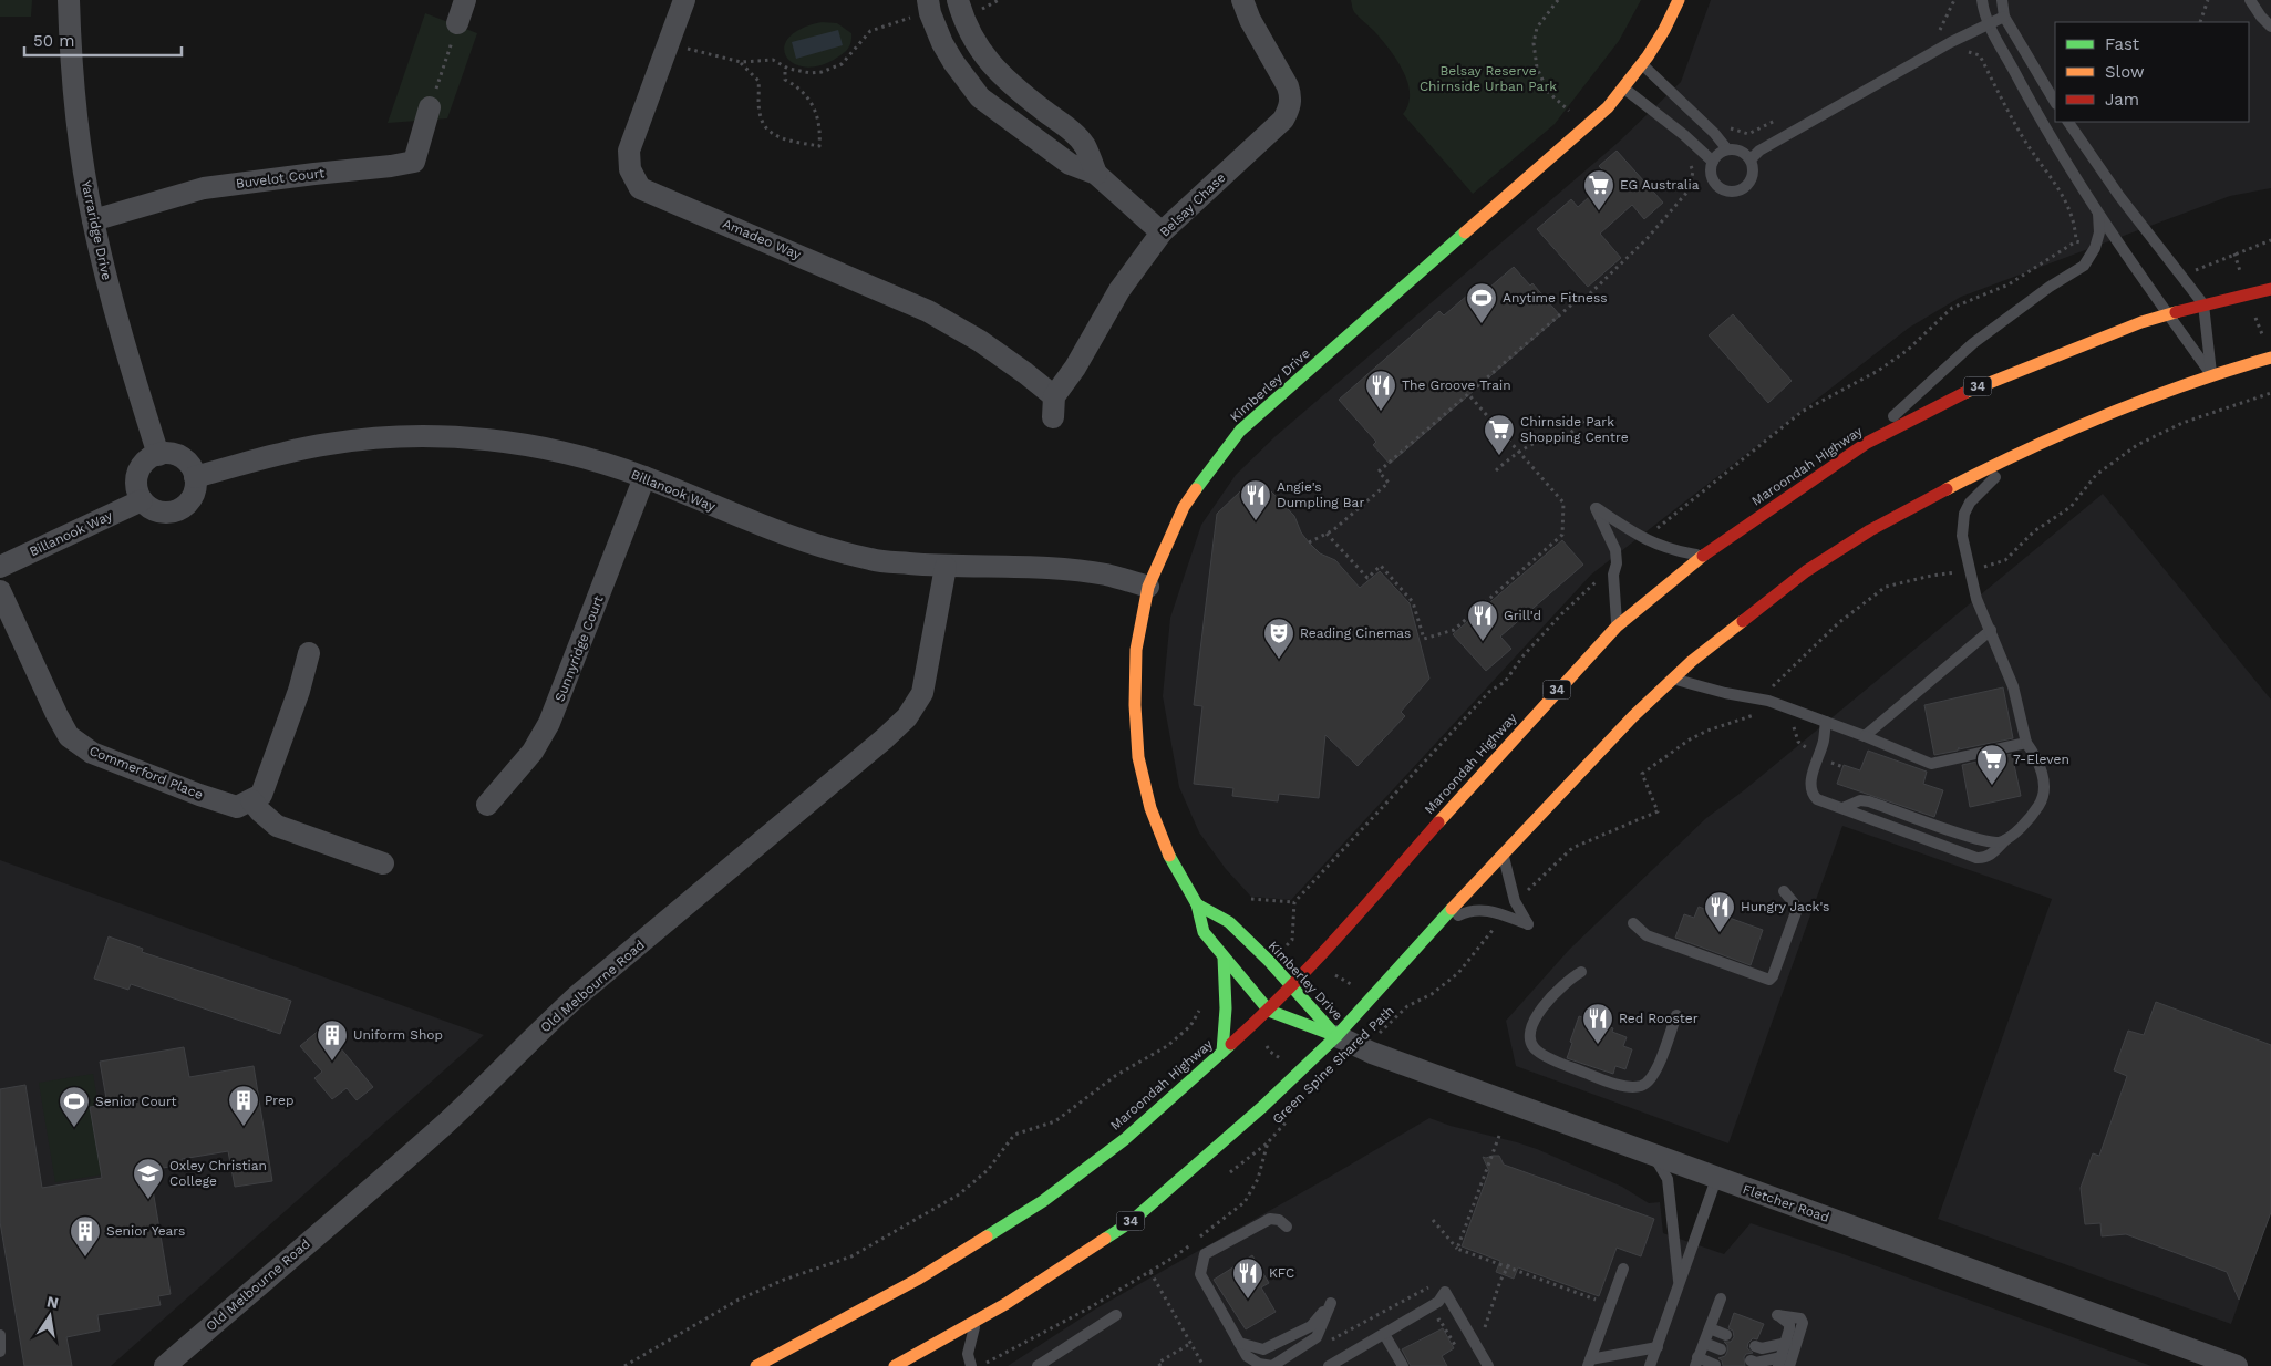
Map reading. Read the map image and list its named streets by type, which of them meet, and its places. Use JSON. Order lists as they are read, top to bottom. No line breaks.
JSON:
{"streets":{"main road":["Kimberley Drive","34","Maroondah Highway"],"street":["Buvelot Court","Belsay Chase","Yarraridge Drive","Amadeo Way","Billanook Way","Sunnyridge Court","Commerford Place","Old Melbourne Road","Fletcher Road"],"path":["Green Spine Shared Path"]},"crossings":[["Buvelot Court","Yarraridge Drive"],["Belsay Chase","Amadeo Way"],["Yarraridge Drive","Billanook Way"],["Kimberley Drive","34"],["Kimberley Drive","Maroondah Highway"],["Kimberley Drive","Billanook Way"],["Kimberley Drive","Fletcher Road"],["34","Fletcher Road"],["Billanook Way","Sunnyridge Court"],["Billanook Way","Old Melbourne Road"],["Green Spine Shared Path","Fletcher Road"]],"parks":["Belsay Reserve Chirnside Urban Park"],"places":{"supermarket":["EG Australia","Chirnside Park Shopping Centre","7-Eleven"],"sports":["Anytime Fitness","Senior Court"],"restaurant":["The Groove Train","Angie's Dumpling Bar","Grill'd","Hungry Jack's","Red Rooster","KFC"],"theatre":["Reading Cinemas"],"building":["Uniform Shop","Prep","Senior Years"],"school or university":["Oxley Christian College"]},"legend":["Fast","Slow","Jam"],"scale_bar":"50 m","north":"top"}
